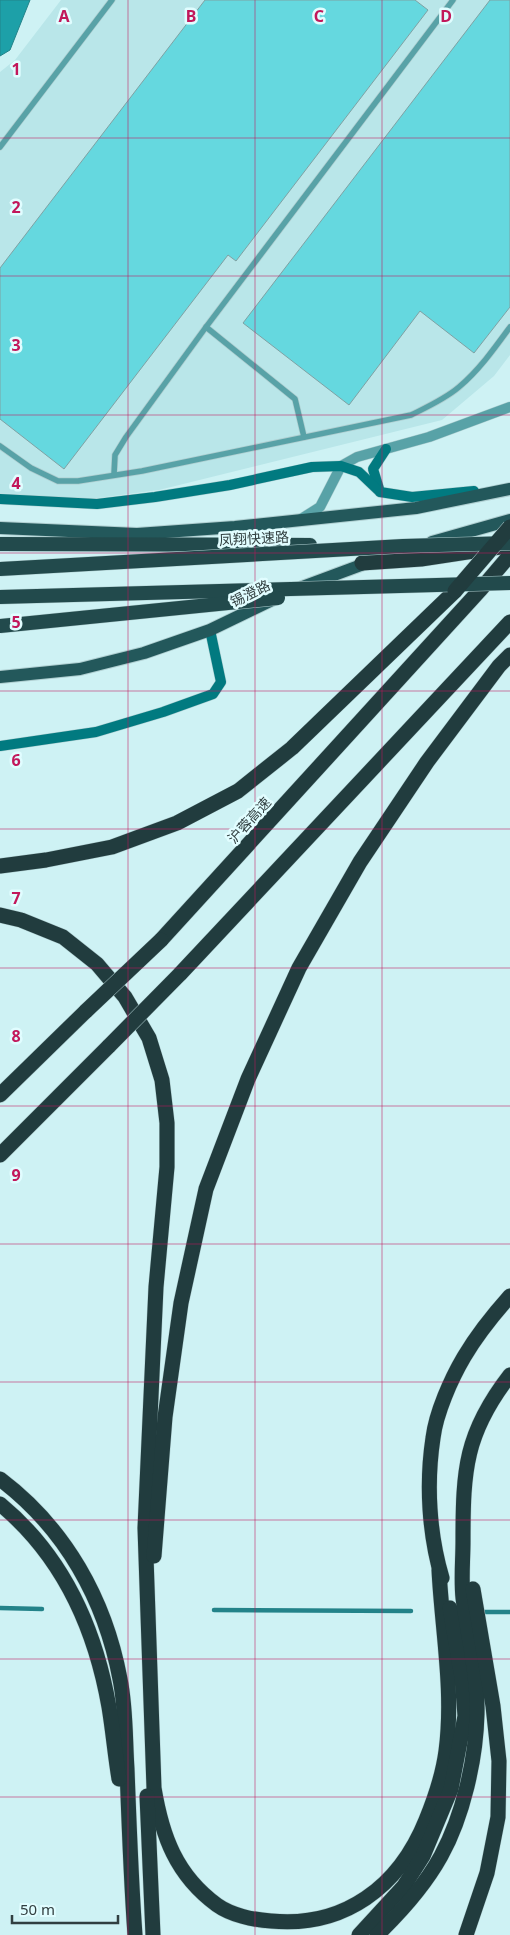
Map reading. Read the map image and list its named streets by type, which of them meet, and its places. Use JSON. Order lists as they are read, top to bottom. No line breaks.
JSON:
{"streets":{"highway":["凤翔快速路","沪蓉高速"],"main road":["锡澄路"]},"scale_bar":"50 m","grid":{"columns":["A","B","C","D"],"rows":["1","2","3","4","5","6","7","8","9"]}}
